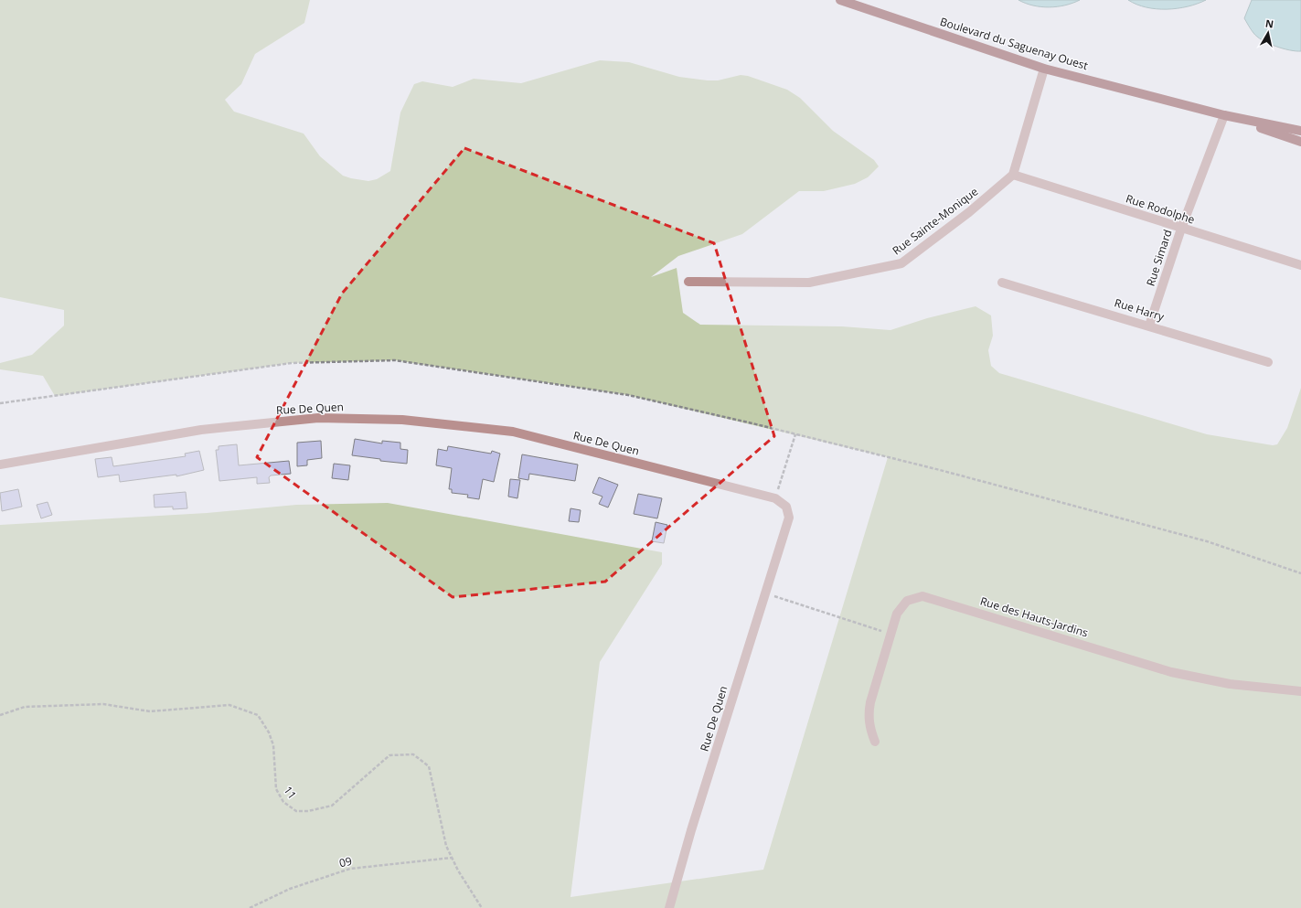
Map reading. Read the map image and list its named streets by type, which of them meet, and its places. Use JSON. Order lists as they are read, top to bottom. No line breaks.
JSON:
{"streets":{"main road":["Boulevard du Saguenay Ouest"],"street":["Rue Rodolphe","Rue Sainte-Monique","Rue Simard","Rue Harry","Rue De Quen","Rue des Hauts-Jardins"],"path":["11","09"]},"crossings":[["Boulevard du Saguenay Ouest","Rue Simard"],["Rue Rodolphe","Rue Sainte-Monique"],["Rue Rodolphe","Rue Simard"],["Rue Simard","Rue Harry"],["11","09"]],"north":"top"}
